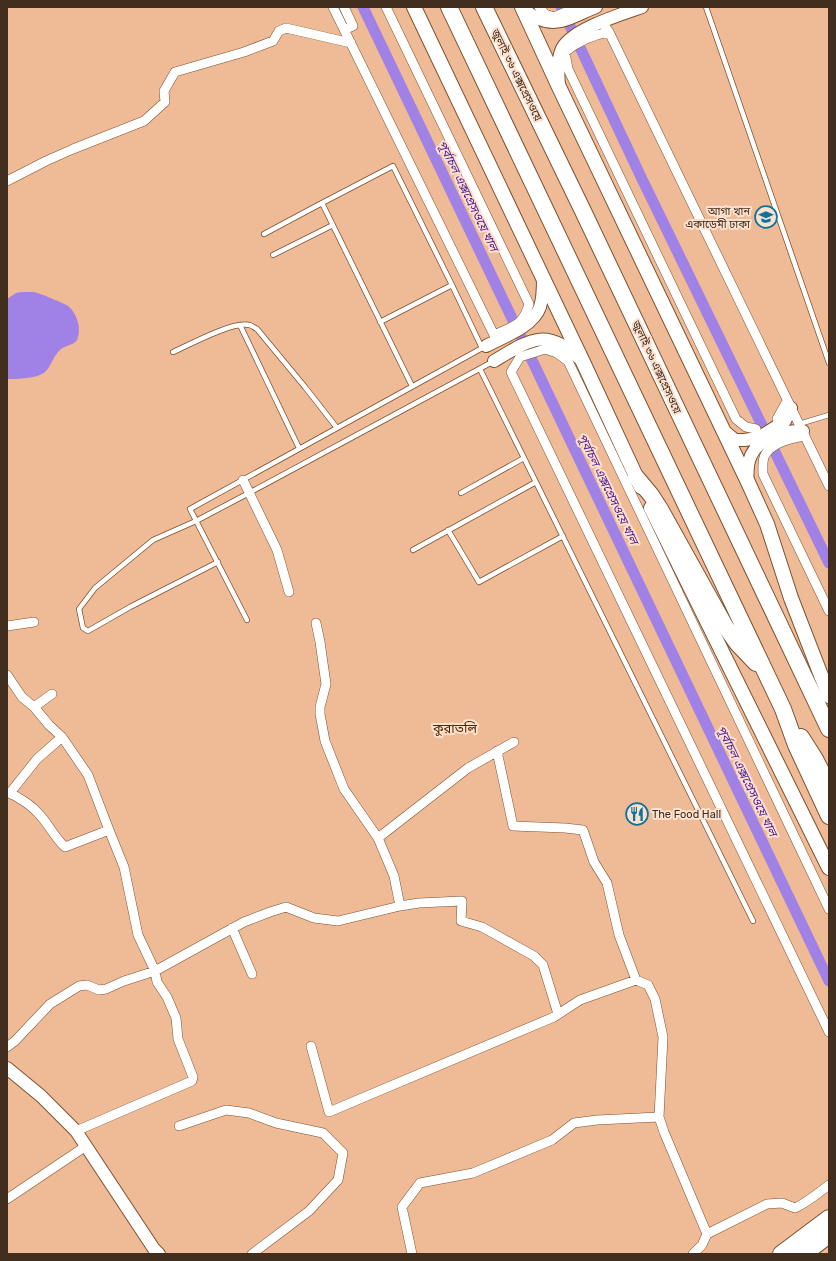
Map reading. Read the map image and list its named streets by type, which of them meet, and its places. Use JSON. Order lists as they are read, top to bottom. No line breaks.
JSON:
{"streets":{"highway":["জুলাই ৩৬ এক্সপ্রেসওয়ে"]},"districts":["কুরাতলি"],"water":["পূর্বাচল এক্সপ্রেসওয়ে খাল"],"places":{"school or university":["আগা খান একাডেমী ঢাকা"],"restaurant":["The Food Hall"]}}
